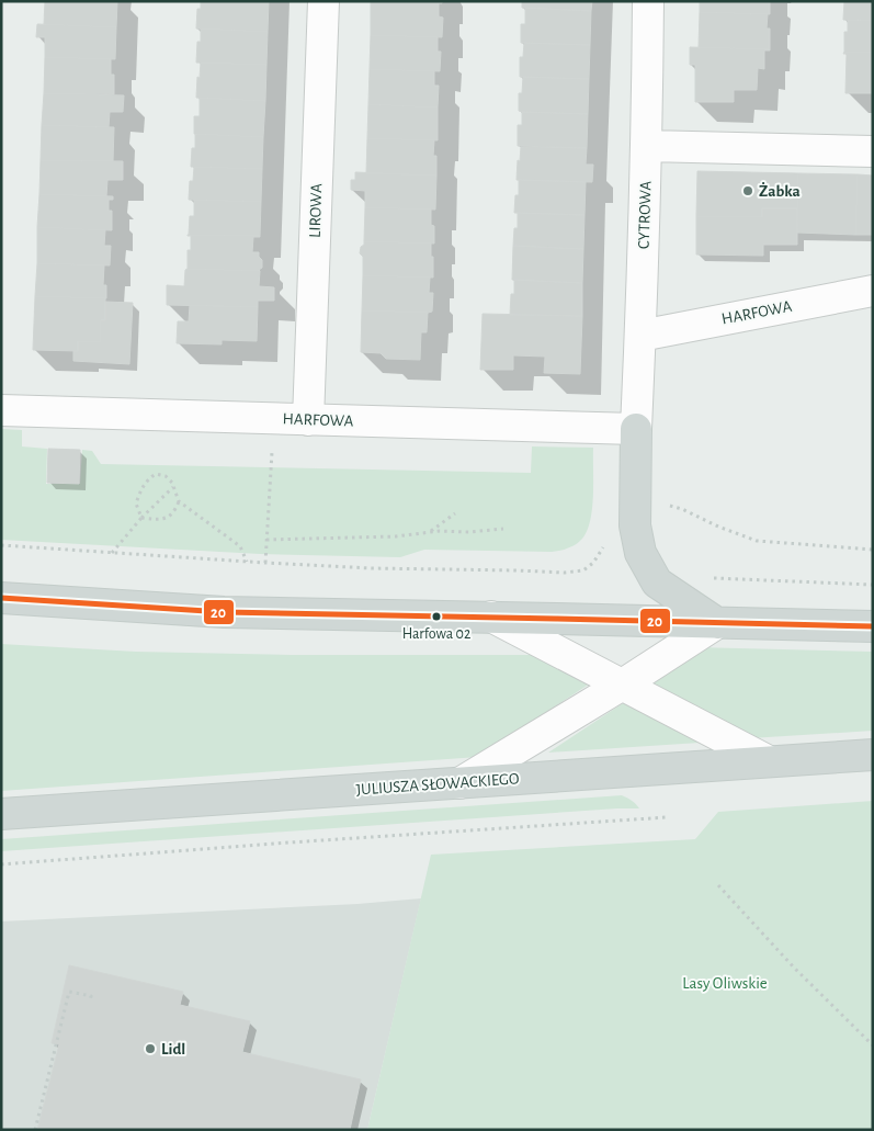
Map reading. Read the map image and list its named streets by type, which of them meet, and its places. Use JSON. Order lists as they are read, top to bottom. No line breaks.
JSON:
{"streets":{"main road":["JULIUSZA SŁOWACKIEGO"],"street":["LIROWA","CYTROWA","HARFOWA"]},"crossings":[["LIROWA","HARFOWA"],["CYTROWA","HARFOWA"]],"parks":["Lasy Oliwskie"],"places":["Żabka","Harfowa 02","Lidl"],"lines":["transit line 20"]}
